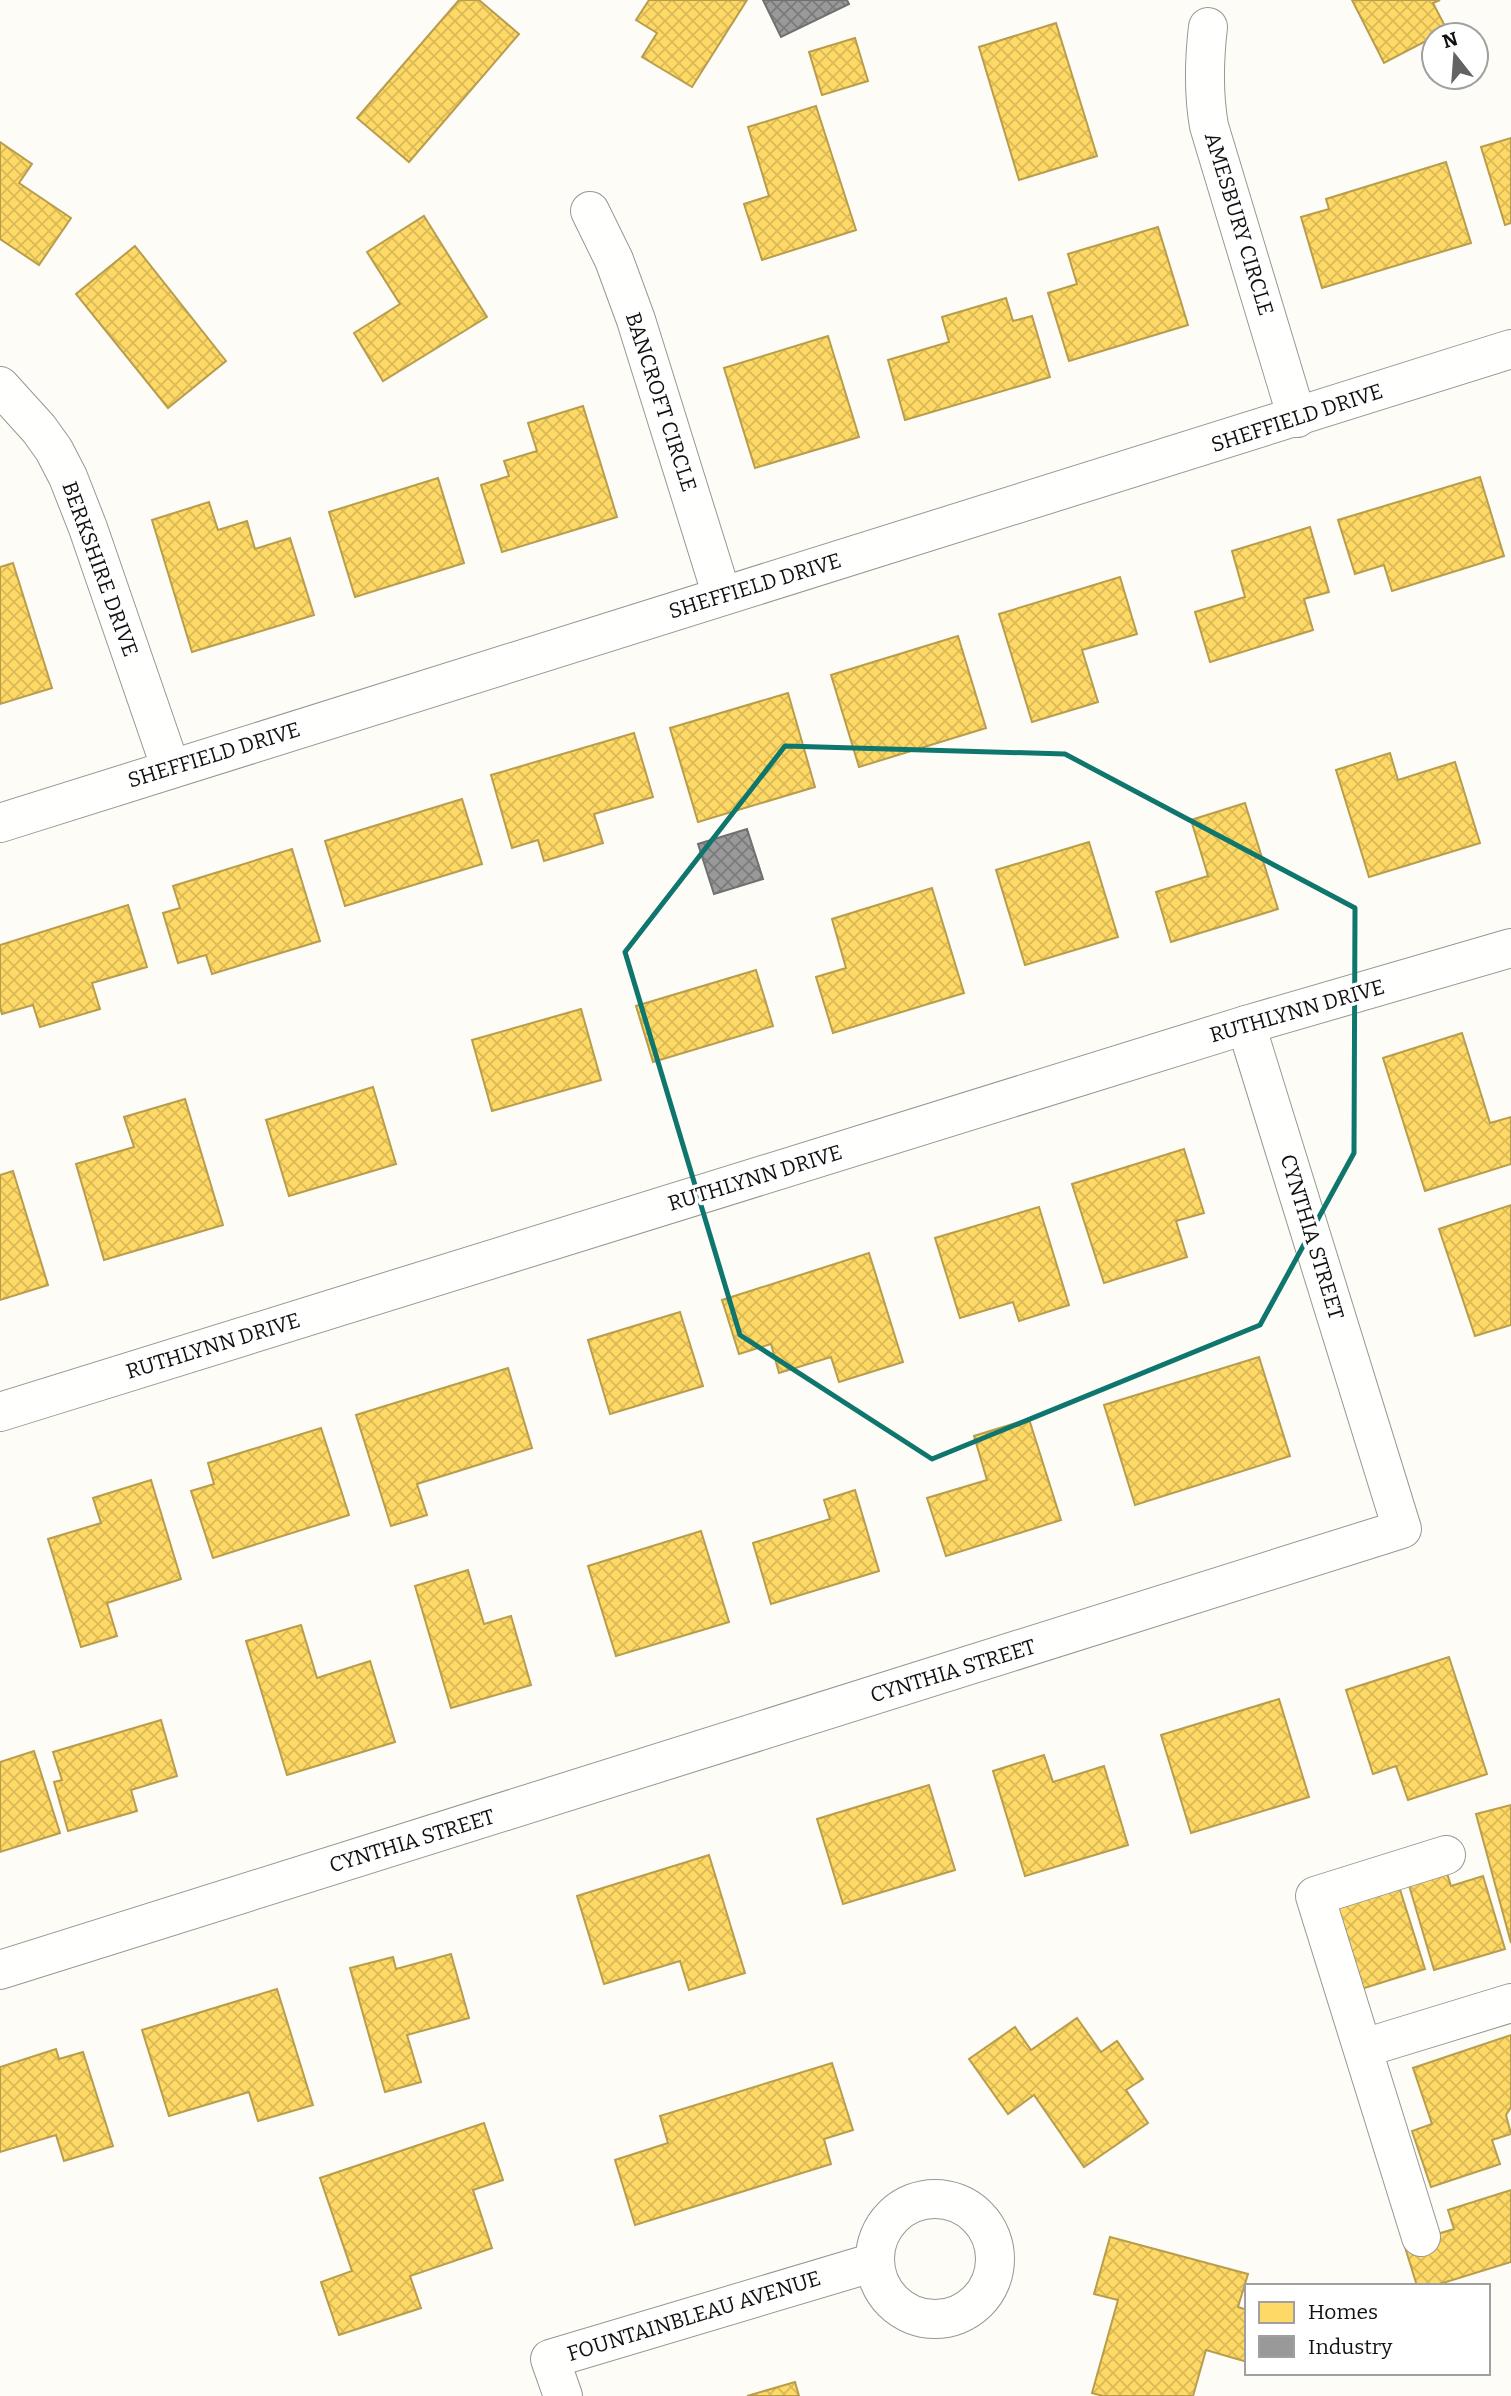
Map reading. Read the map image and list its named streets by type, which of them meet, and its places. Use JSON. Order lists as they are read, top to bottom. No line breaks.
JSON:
{"streets":{"street":["AMESBURY CIRCLE","BANCROFT CIRCLE","SHEFFIELD DRIVE","BERKSHIRE DRIVE","RUTHLYNN DRIVE","CYNTHIA STREET","FOUNTAINBLEAU AVENUE"]},"crossings":[["AMESBURY CIRCLE","SHEFFIELD DRIVE"],["BANCROFT CIRCLE","SHEFFIELD DRIVE"],["SHEFFIELD DRIVE","BERKSHIRE DRIVE"],["RUTHLYNN DRIVE","CYNTHIA STREET"]],"legend":["Homes","Industry"],"north":"top"}
